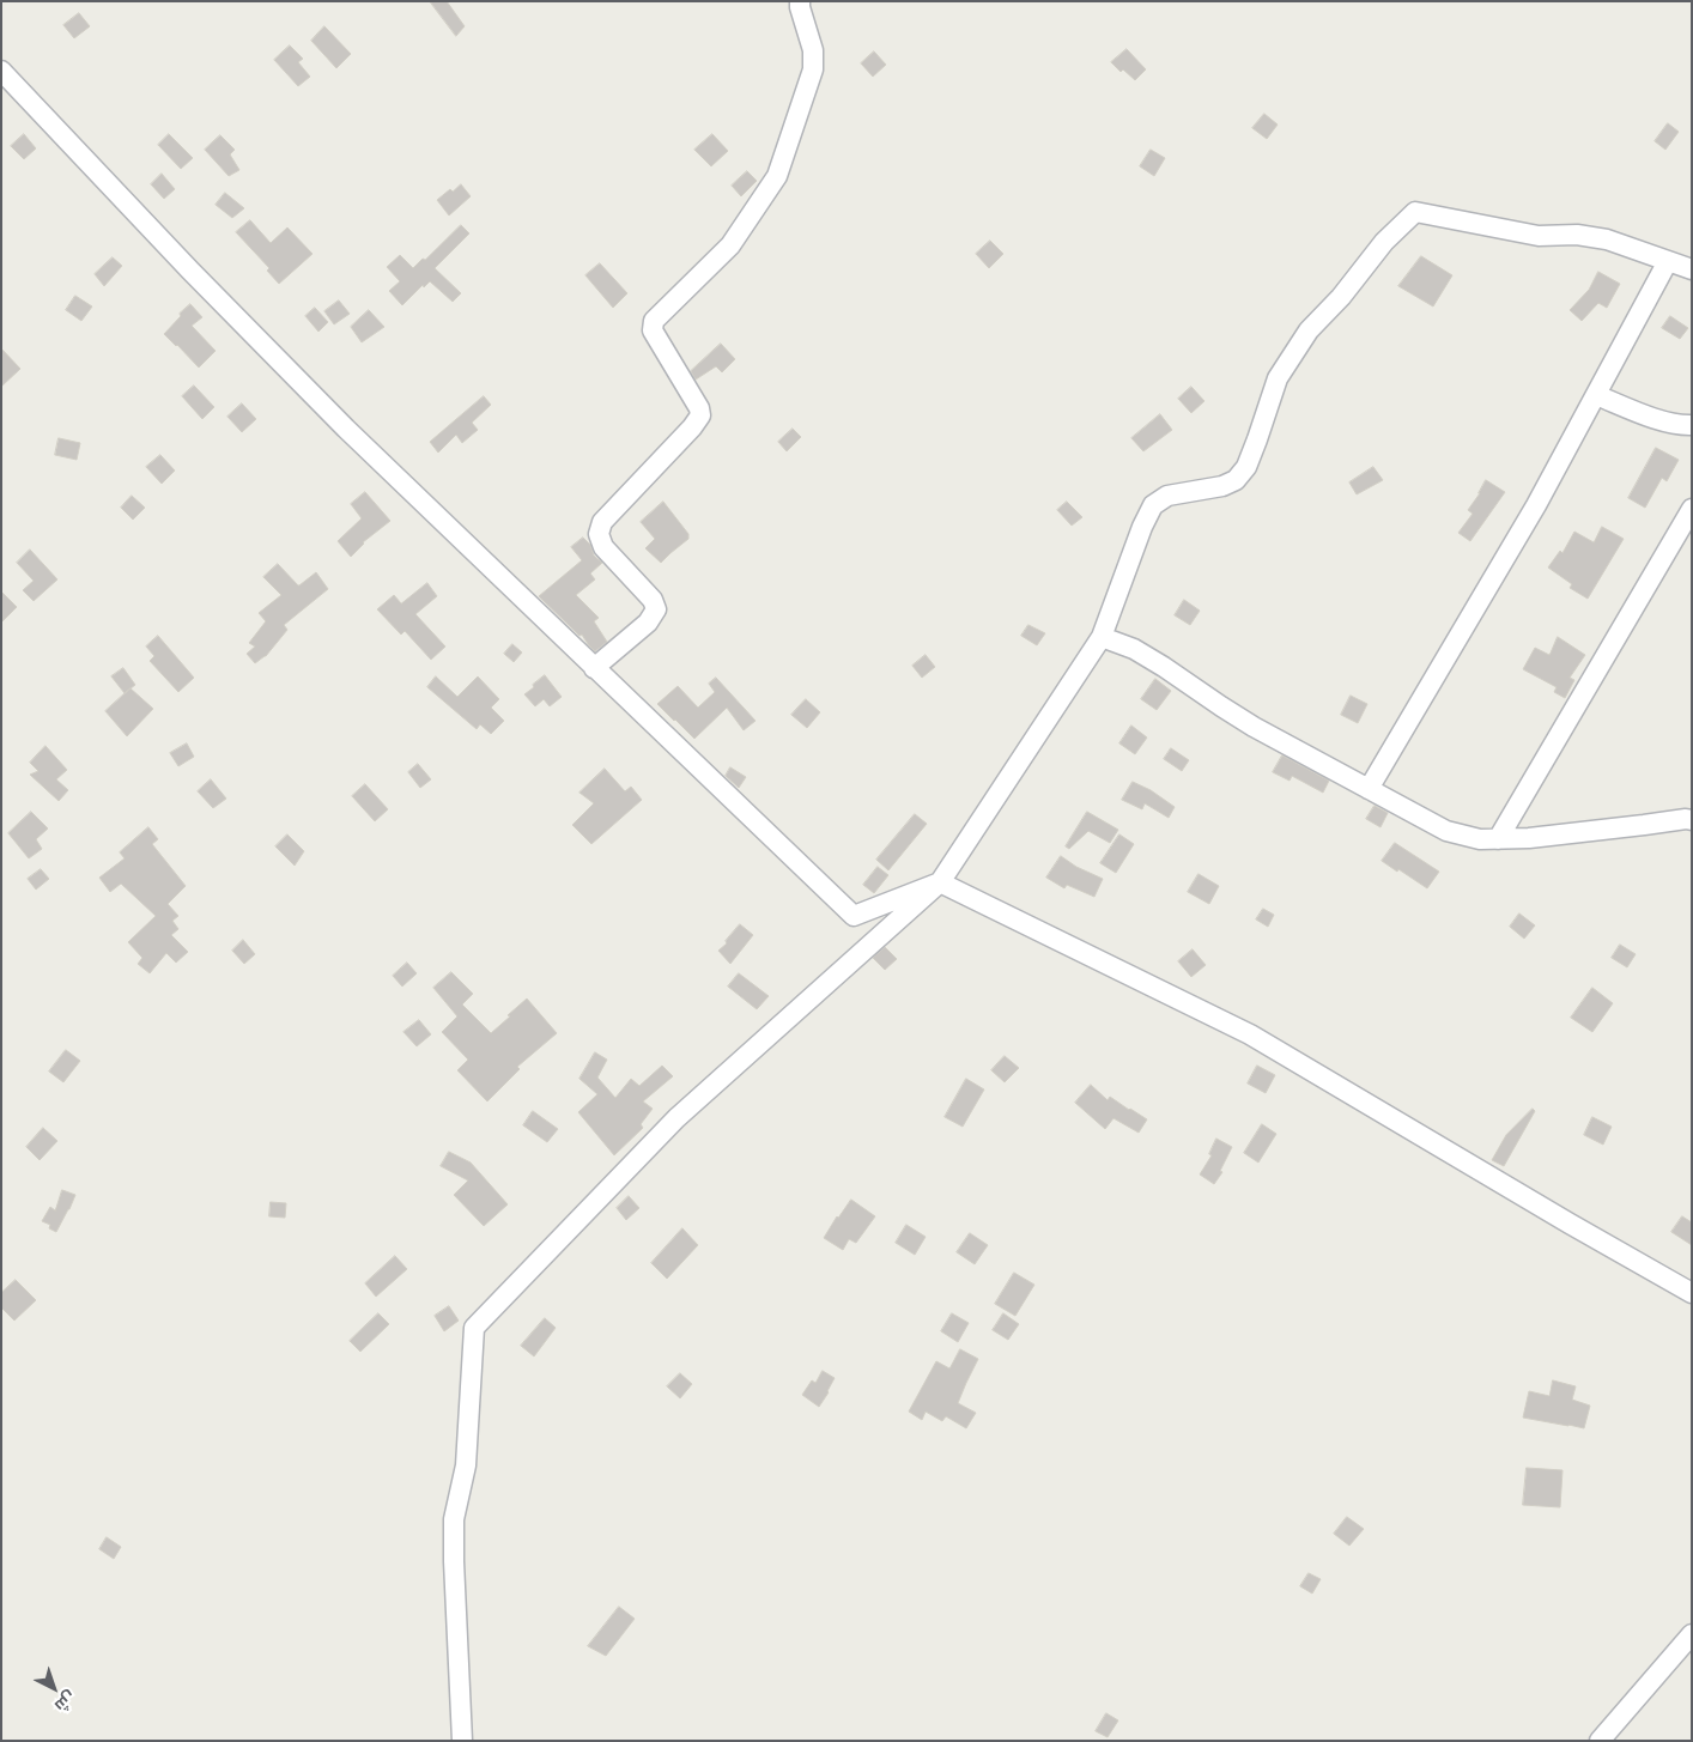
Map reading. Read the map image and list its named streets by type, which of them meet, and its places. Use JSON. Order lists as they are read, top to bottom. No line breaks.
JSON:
{"north":"bottom right"}
